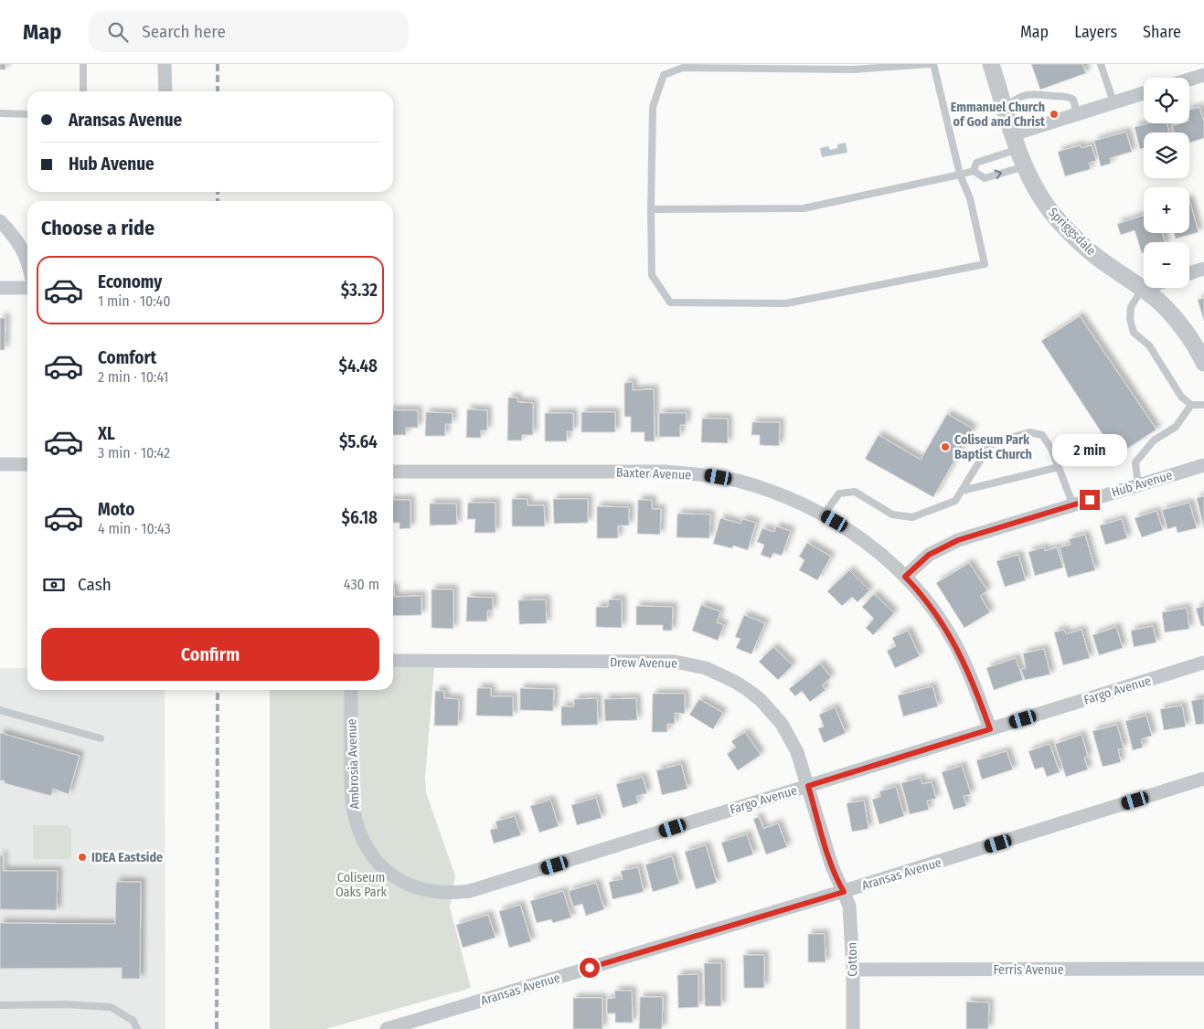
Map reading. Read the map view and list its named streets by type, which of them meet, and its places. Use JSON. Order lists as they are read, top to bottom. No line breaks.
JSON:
{"streets":{"street":["Spriggsdale","Baxter Avenue","Hub Avenue","Drew Avenue","Fargo Avenue","Ambrosia Avenue","Aransas Avenue","Cotton","Ferris Avenue"]},"crossings":[["Baxter Avenue","Hub Avenue"],["Baxter Avenue","Fargo Avenue"],["Drew Avenue","Fargo Avenue"],["Drew Avenue","Aransas Avenue"],["Drew Avenue","Cotton"],["Fargo Avenue","Ambrosia Avenue"],["Aransas Avenue","Cotton"],["Cotton","Ferris Avenue"]],"parks":["Coliseum Oaks Park"],"places":["Emmanuel Church of God and Christ","Coliseum Park Baptist Church","IDEA Eastside"],"page":{"header":"Map","search":"Search here","nav":["Map","Layers","Share"],"map_buttons":["+","−"],"banner":["Aransas Avenue","Hub Avenue"],"heading":"Choose a ride","list":[{"name":"Economy","note":"1 min · 10:40","value":"$3.32"},{"name":"Comfort","note":"2 min · 10:41","value":"$4.48"},{"name":"XL","note":"3 min · 10:42","value":"$5.64"},{"name":"Moto","note":"4 min · 10:43","value":"$6.18"}],"bubble":"2 min","pay":["Cash","430 m"],"buttons":"Confirm"}}
